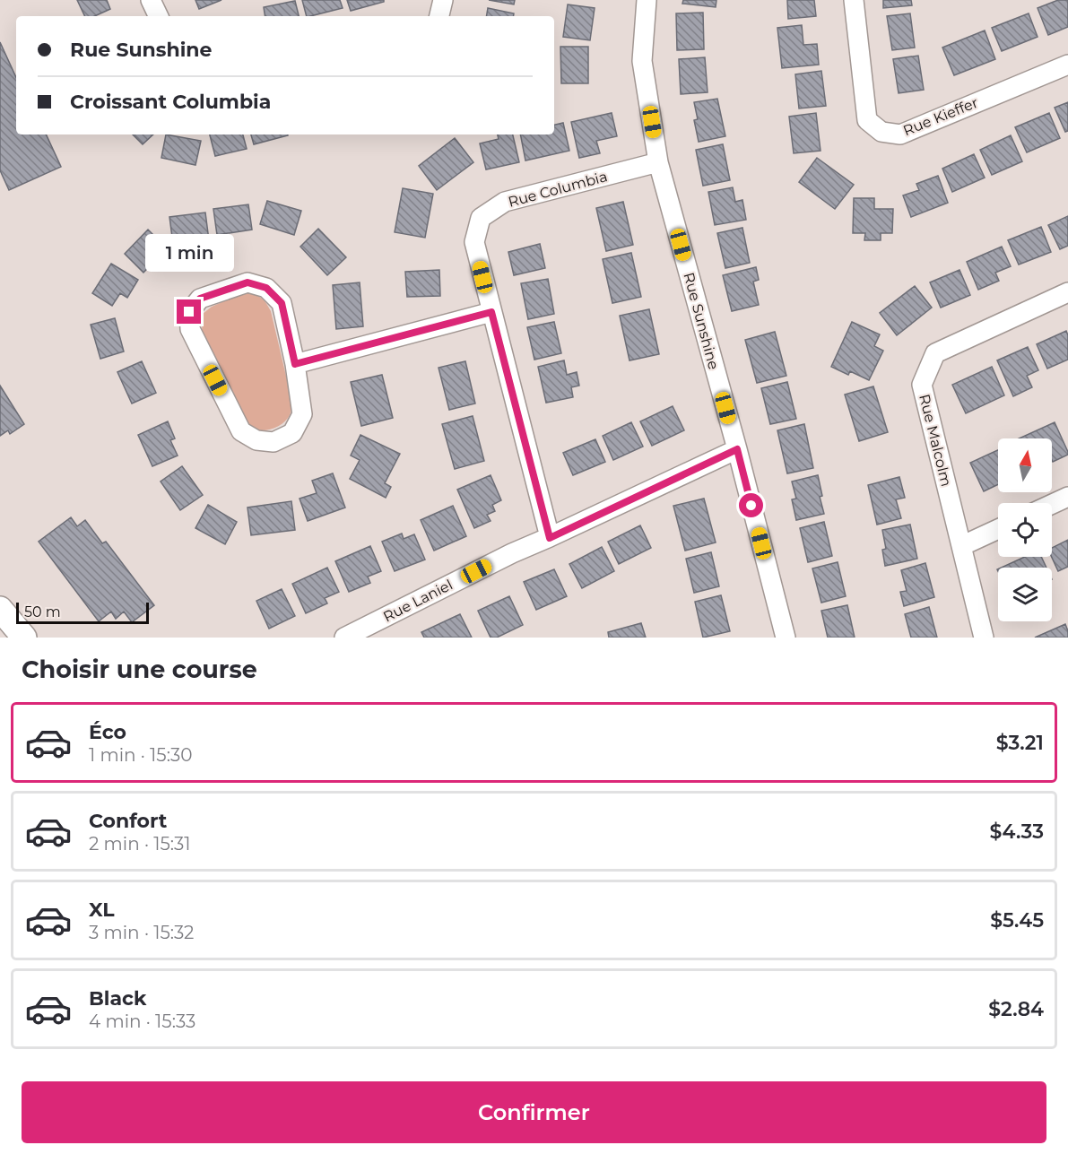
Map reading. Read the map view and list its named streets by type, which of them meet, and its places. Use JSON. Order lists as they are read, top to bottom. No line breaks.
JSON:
{"streets":{"street":["Rue Kieffer","Rue Columbia","Rue Sunshine","Rue Malcolm","Rue Laniel"]},"crossings":[["Rue Columbia","Rue Sunshine"],["Rue Columbia","Rue Laniel"]],"scale_bar":"50 m","north":"top","page":{"banner":["Rue Sunshine","Croissant Columbia"],"bubble":"1 min","scale":"50 m","heading":"Choisir une course","list":[{"name":"Éco","note":"1 min · 15:30","value":"$3.21"},{"name":"Confort","note":"2 min · 15:31","value":"$4.33"},{"name":"XL","note":"3 min · 15:32","value":"$5.45"},{"name":"Black","note":"4 min · 15:33","value":"$2.84"}],"buttons":"Confirmer"}}
